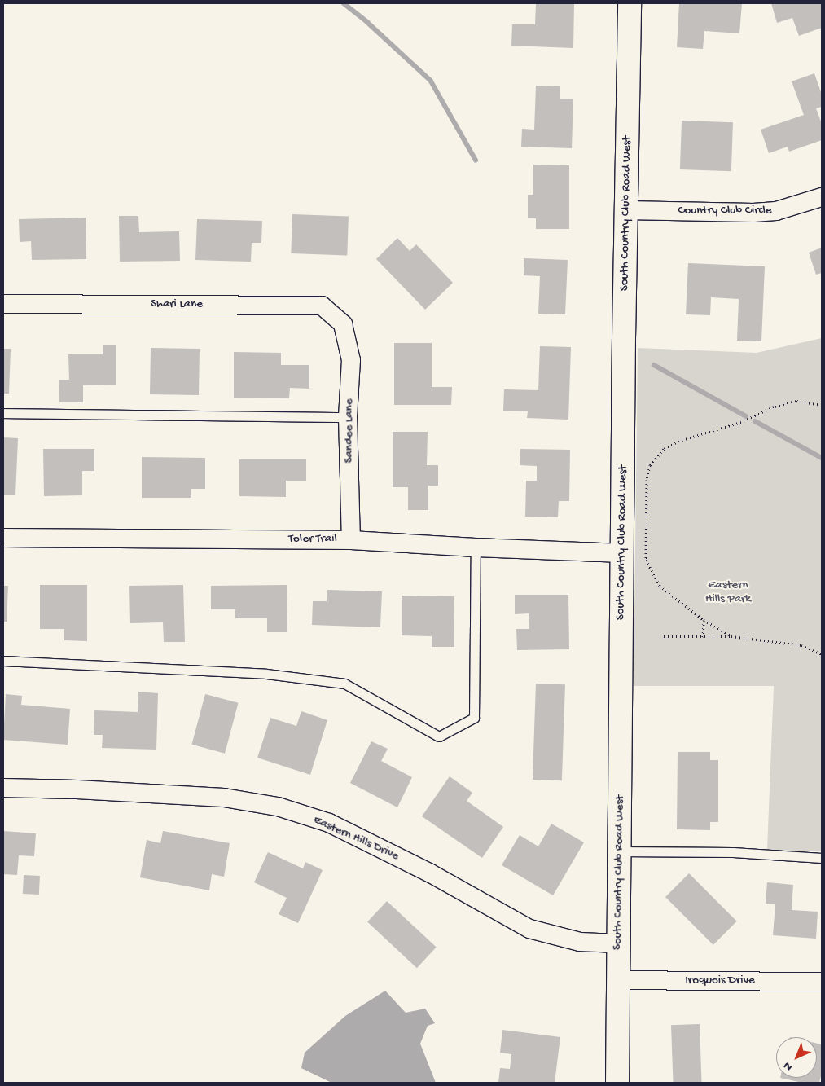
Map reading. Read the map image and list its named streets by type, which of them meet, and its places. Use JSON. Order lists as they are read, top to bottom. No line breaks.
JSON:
{"streets":{"street":["Country Club Circle","South Country Club Road West","Shari Lane","Sandee Lane","Toler Trail","Eastern Hills Drive","Iroquois Drive"]},"crossings":[["Country Club Circle","South Country Club Road West"],["South Country Club Road West","Toler Trail"],["South Country Club Road West","Eastern Hills Drive"],["South Country Club Road West","Iroquois Drive"],["Shari Lane","Sandee Lane"],["Sandee Lane","Toler Trail"]],"parks":["Eastern Hills Park"],"north":"bottom left"}
